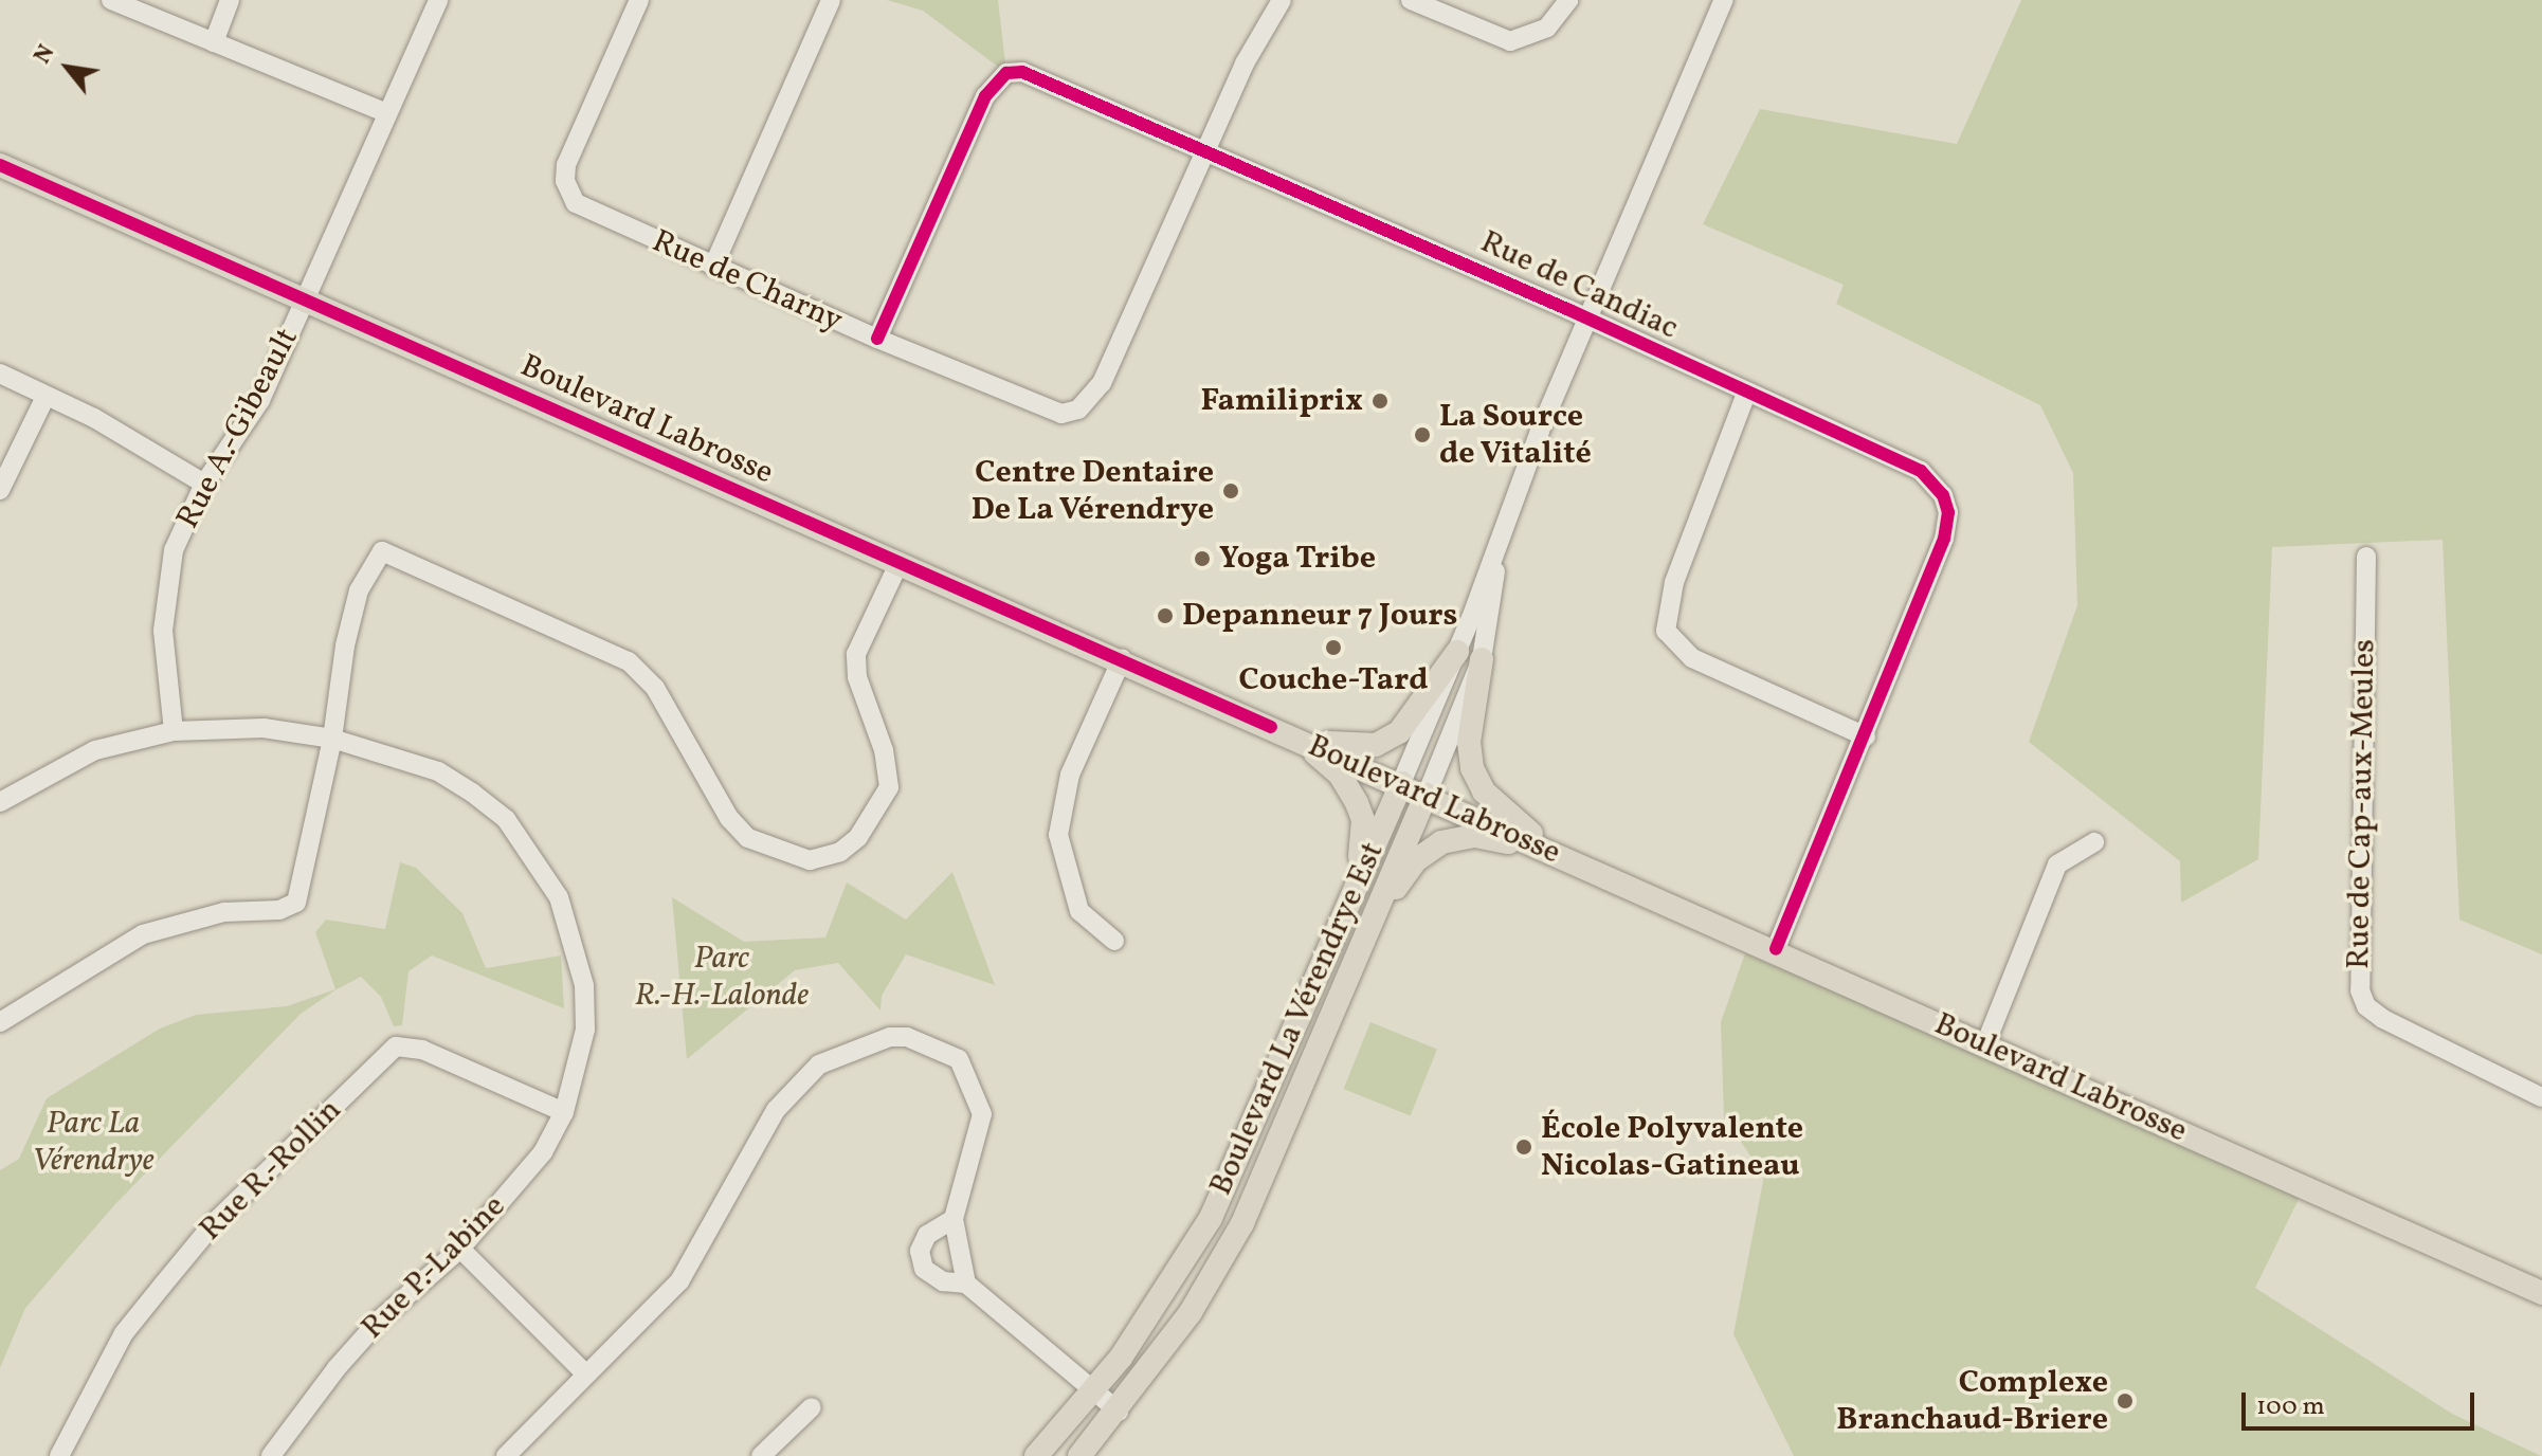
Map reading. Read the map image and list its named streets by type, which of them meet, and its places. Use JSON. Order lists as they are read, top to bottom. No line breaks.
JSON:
{"streets":{"main road":["Boulevard Labrosse","Boulevard La Vérendrye Est"],"street":["Rue de Charny","Rue de Candiac","Rue A.-Gibeault","Rue de Cap-aux-Meules","Rue R.-Rollin","Rue P.-Labine"]},"crossings":[["Rue de Charny","Rue de Candiac"],["Rue de Candiac","Boulevard Labrosse"],["Rue de Candiac","Boulevard La Vérendrye Est"],["Boulevard Labrosse","Rue A.-Gibeault"],["Boulevard Labrosse","Boulevard La Vérendrye Est"],["Rue A.-Gibeault","Rue P.-Labine"],["Rue R.-Rollin","Rue P.-Labine"]],"parks":["Parc R.-H.-Lalonde","Parc La Vérendrye"],"places":["Familiprix","La Source de Vitalité","Centre Dentaire De La Vérendrye","Yoga Tribe","Depanneur 7 Jours","Couche-Tard","École Polyvalente Nicolas-Gatineau","Complexe Branchaud-Briere"],"scale_bar":"100 m","north":"top left"}
